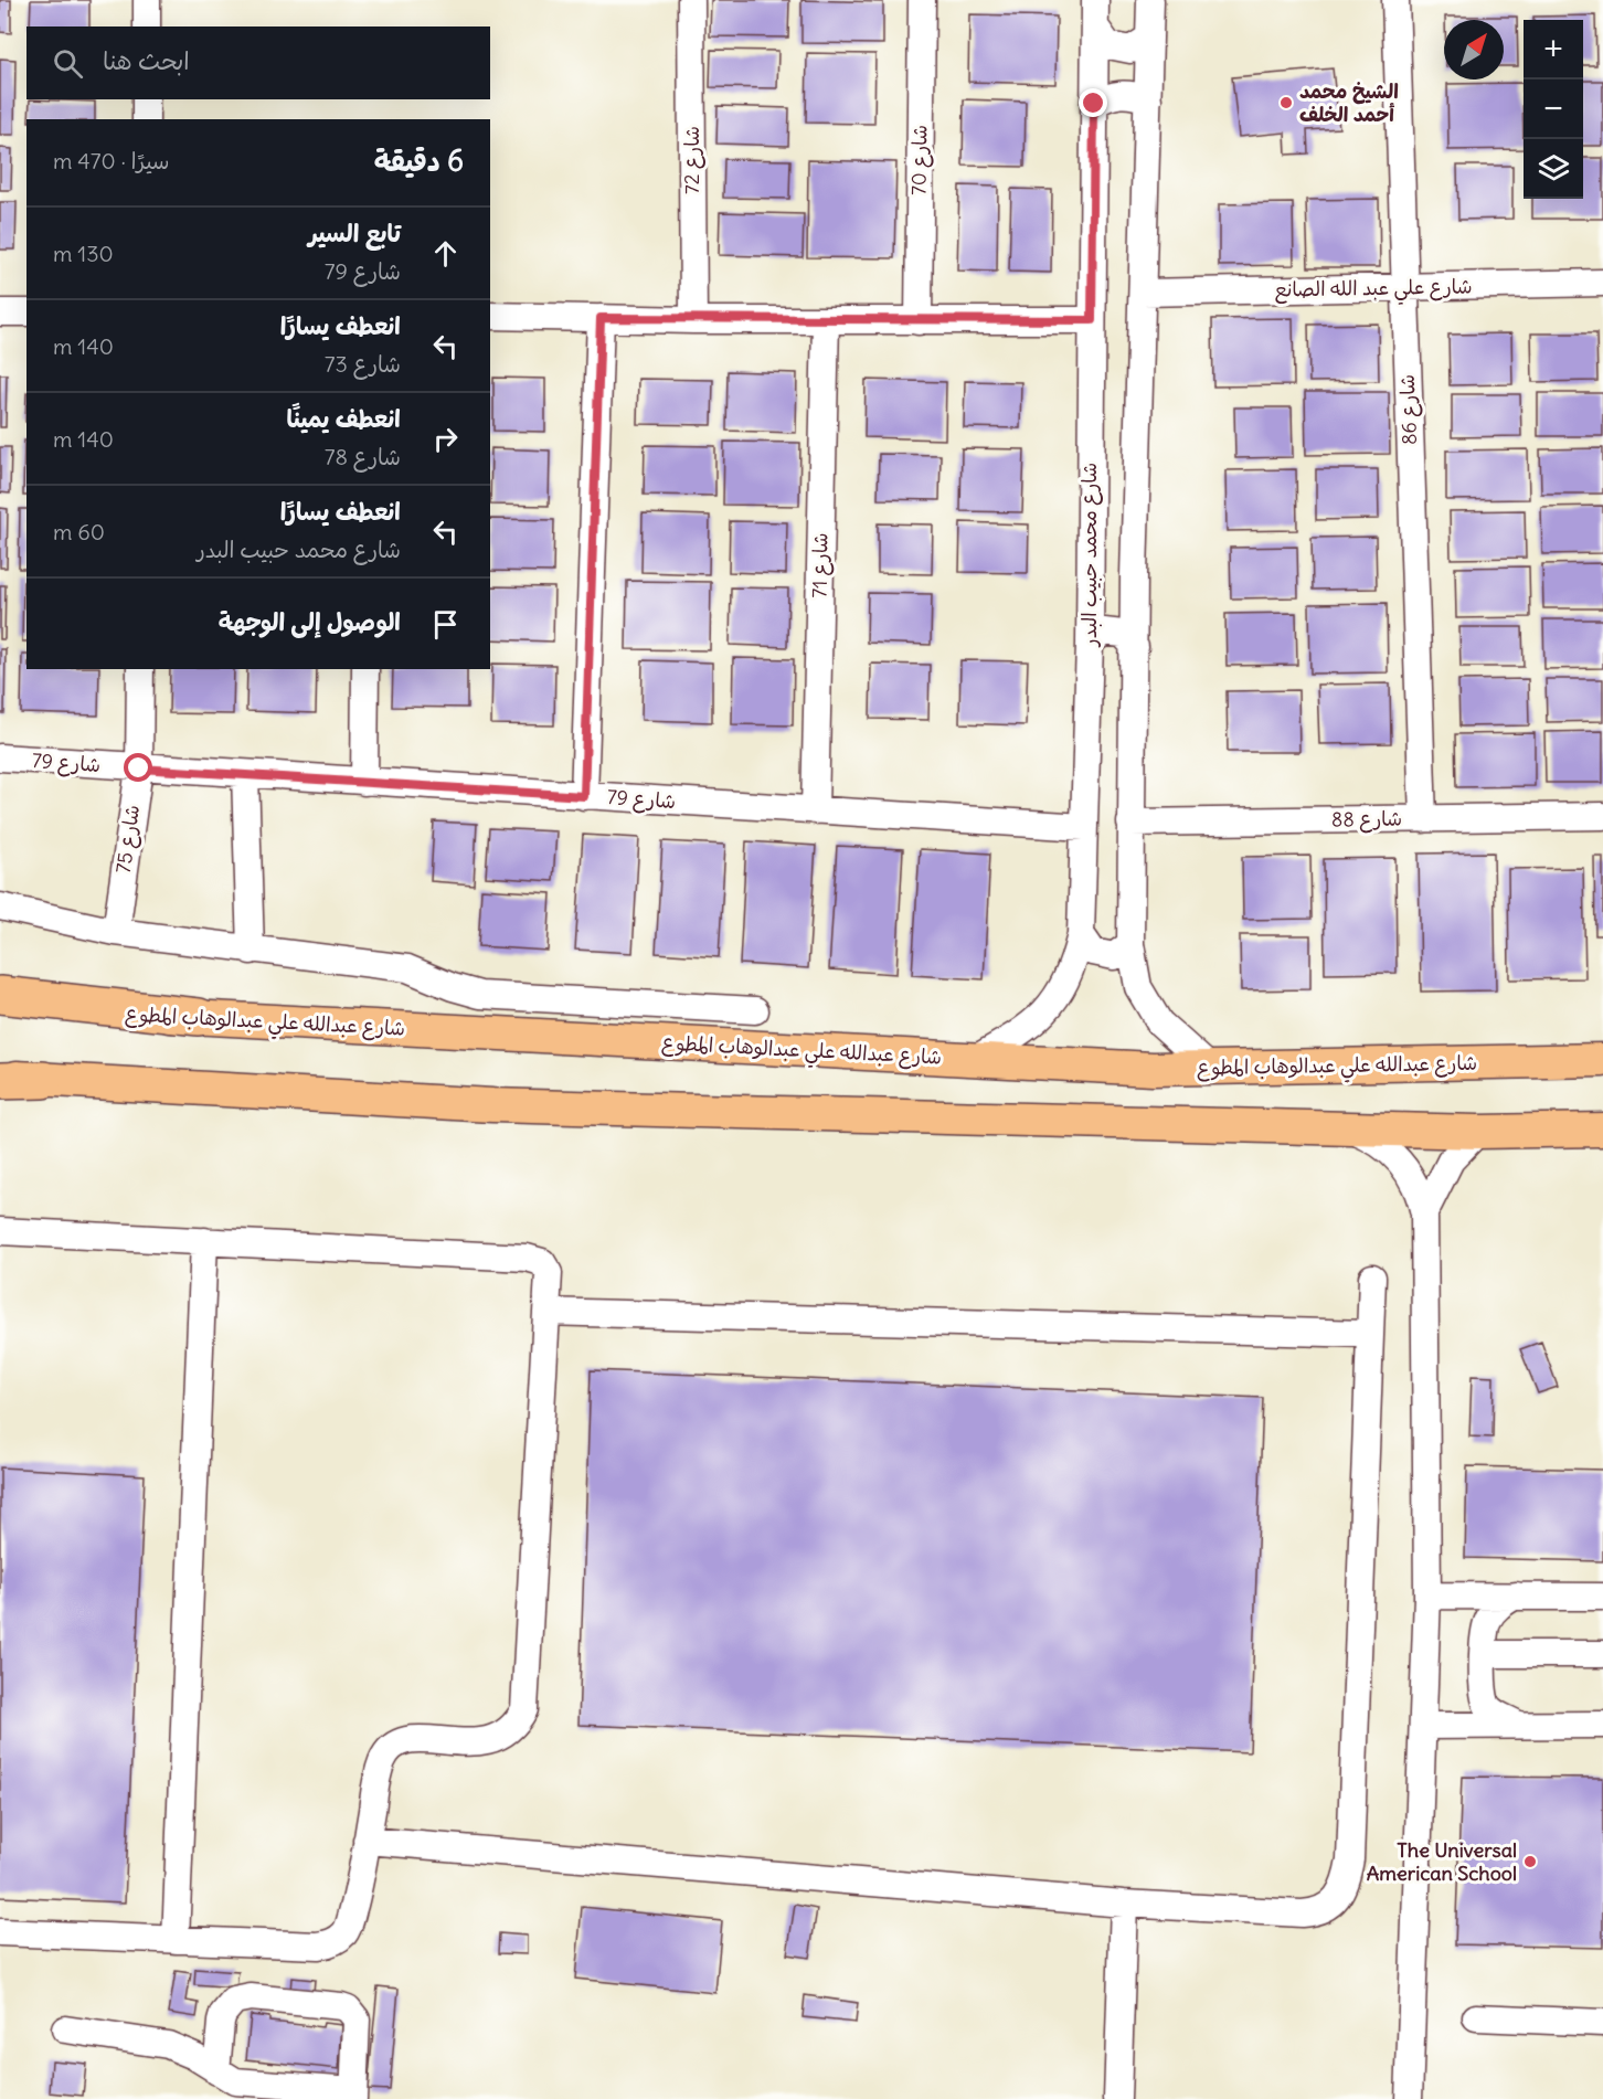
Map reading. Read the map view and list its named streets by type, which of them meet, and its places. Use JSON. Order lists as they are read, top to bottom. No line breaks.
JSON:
{"streets":{"main road":["شارع عبدالله علي عبدالوهاب المطوع"],"street":["شارع 72","شارع 70","شارع علي عبد الله الصانع","شارع 86","شارع محمد حبيب البدر","شارع 71","شارع 79","شارع 88","شارع 75"]},"crossings":[["شارع علي عبد الله الصانع","شارع 86"],["شارع 86","شارع 88"],["شارع محمد حبيب البدر","شارع 79"],["شارع محمد حبيب البدر","شارع عبدالله علي عبدالوهاب المطوع"],["شارع 71","شارع 79"],["شارع 79","شارع 75"]],"places":["الشيخ محمد أحمد الخلف","The Universal American School"],"north":"top right","page":{"map_buttons":["+","−"],"search":"ابحث هنا","heading":["6 دقيقة","سيرًا · 470 m"],"list":[["تابع السير","شارع 79","130 m"],["انعطف يسارًا","شارع 73","140 m"],["انعطف يمينًا","شارع 78","140 m"],["انعطف يسارًا","شارع محمد حبيب البدر","60 m"],"الوصول إلى الوجهة"]}}
